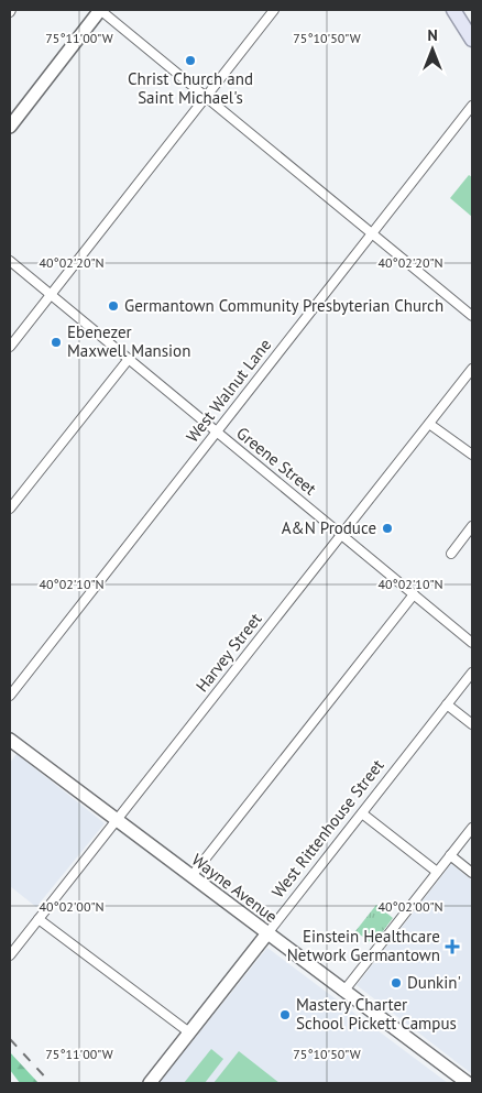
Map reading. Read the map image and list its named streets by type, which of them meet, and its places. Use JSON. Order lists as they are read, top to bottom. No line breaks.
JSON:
{"streets":{"main road":["West Rittenhouse Street","Wayne Avenue"],"street":["West Walnut Lane","Greene Street","Harvey Street"]},"crossings":[["West Walnut Lane","Greene Street"],["Greene Street","Harvey Street"],["Harvey Street","Wayne Avenue"],["West Rittenhouse Street","Wayne Avenue"]],"places":{"other":["Christ Church and Saint Michael's","Germantown Community Presbyterian Church","Ebenezer Maxwell Mansion","A&N Produce","Dunkin'","Mastery Charter School Pickett Campus"],"health":["Einstein Healthcare Network Germantown"]},"north":"top","coordinates":["75°11'00\"W","75°10'50\"W","40°02'20\"N","40°02'10\"N","40°02'00\"N"]}
